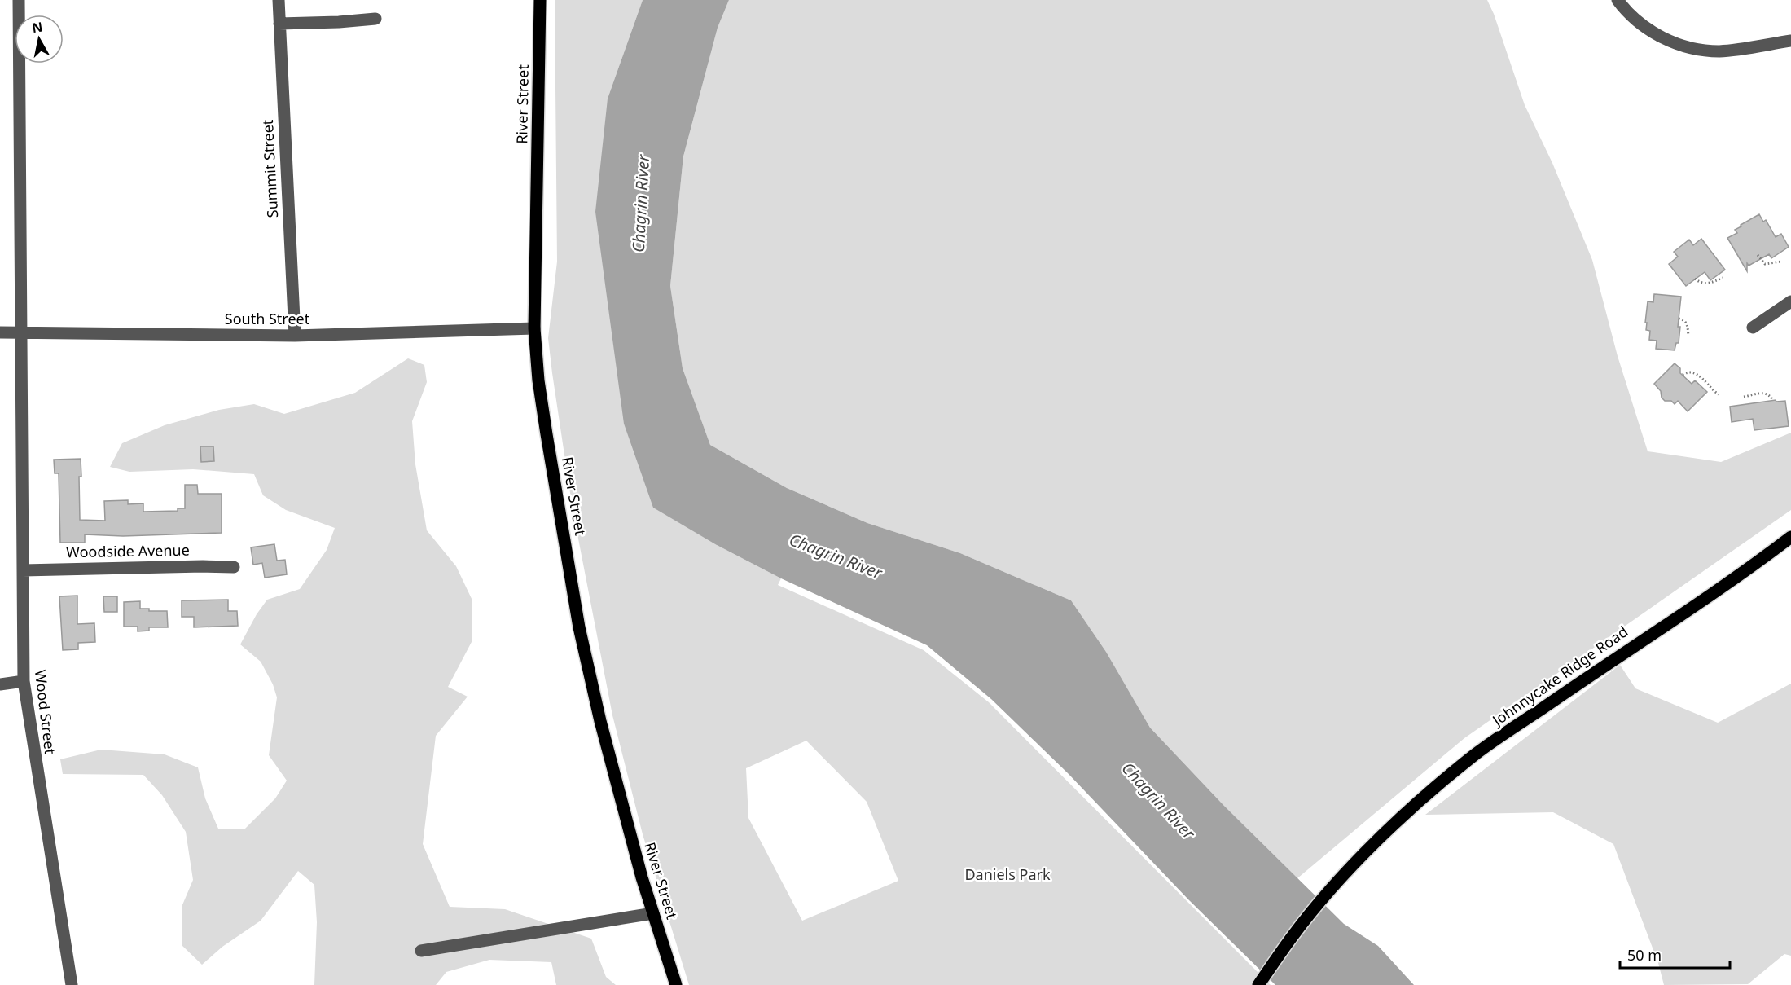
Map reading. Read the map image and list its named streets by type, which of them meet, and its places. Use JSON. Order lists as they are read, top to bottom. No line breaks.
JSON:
{"streets":{"main road":["River Street","Johnnycake Ridge Road"],"street":["Summit Street","South Street","Woodside Avenue","Wood Street"]},"crossings":[["River Street","South Street"],["Summit Street","South Street"],["South Street","Wood Street"],["Woodside Avenue","Wood Street"]],"water":["Chagrin River"],"parks":["Daniels Park"],"scale_bar":"50 m","north":"top"}
